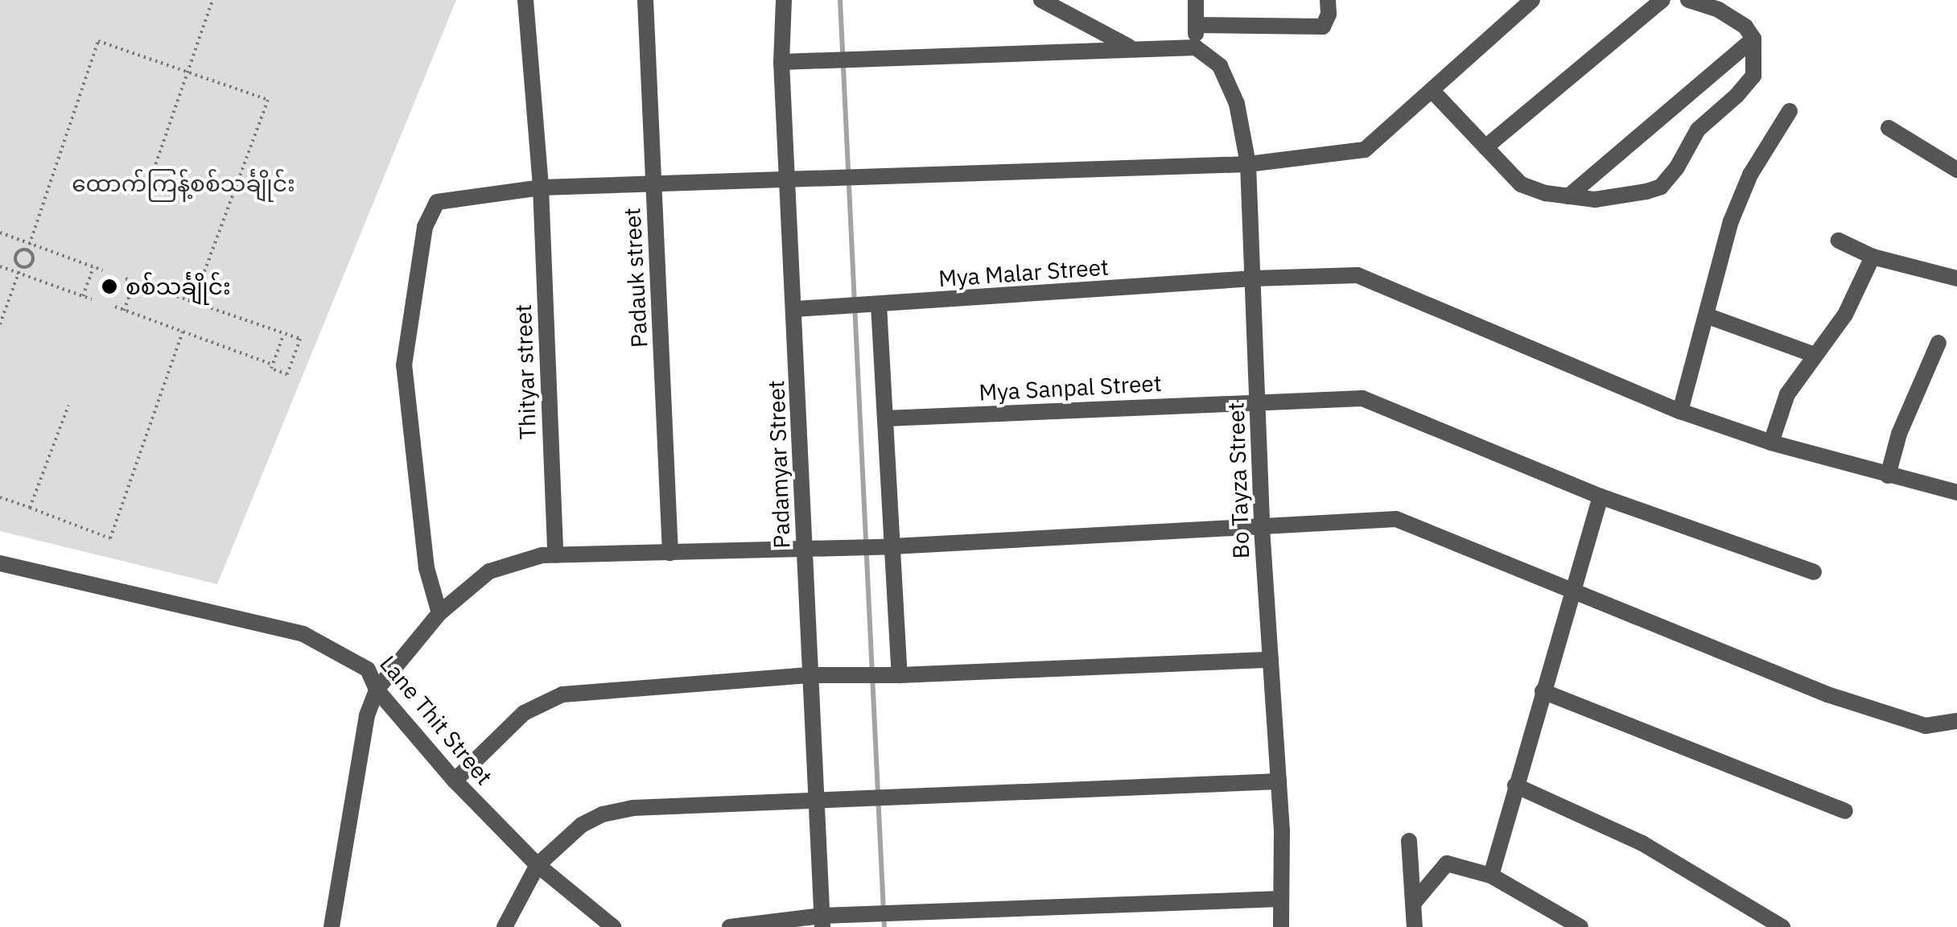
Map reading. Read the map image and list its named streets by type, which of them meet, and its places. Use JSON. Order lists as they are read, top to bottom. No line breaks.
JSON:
{"streets":{"street":["Mya Malar Street","Padauk street","Thityar street","Mya Sanpal Street","Padamyar Street","Bo Tayza Street","Lane Thit Street"]},"crossings":[["Mya Malar Street","Padamyar Street"],["Mya Malar Street","Bo Tayza Street"],["Mya Sanpal Street","Bo Tayza Street"]],"parks":["ထောက်ကြန့်စစ်သင်္ချိုင်း"],"places":["စစ်သင်္ချိုင်း"]}
